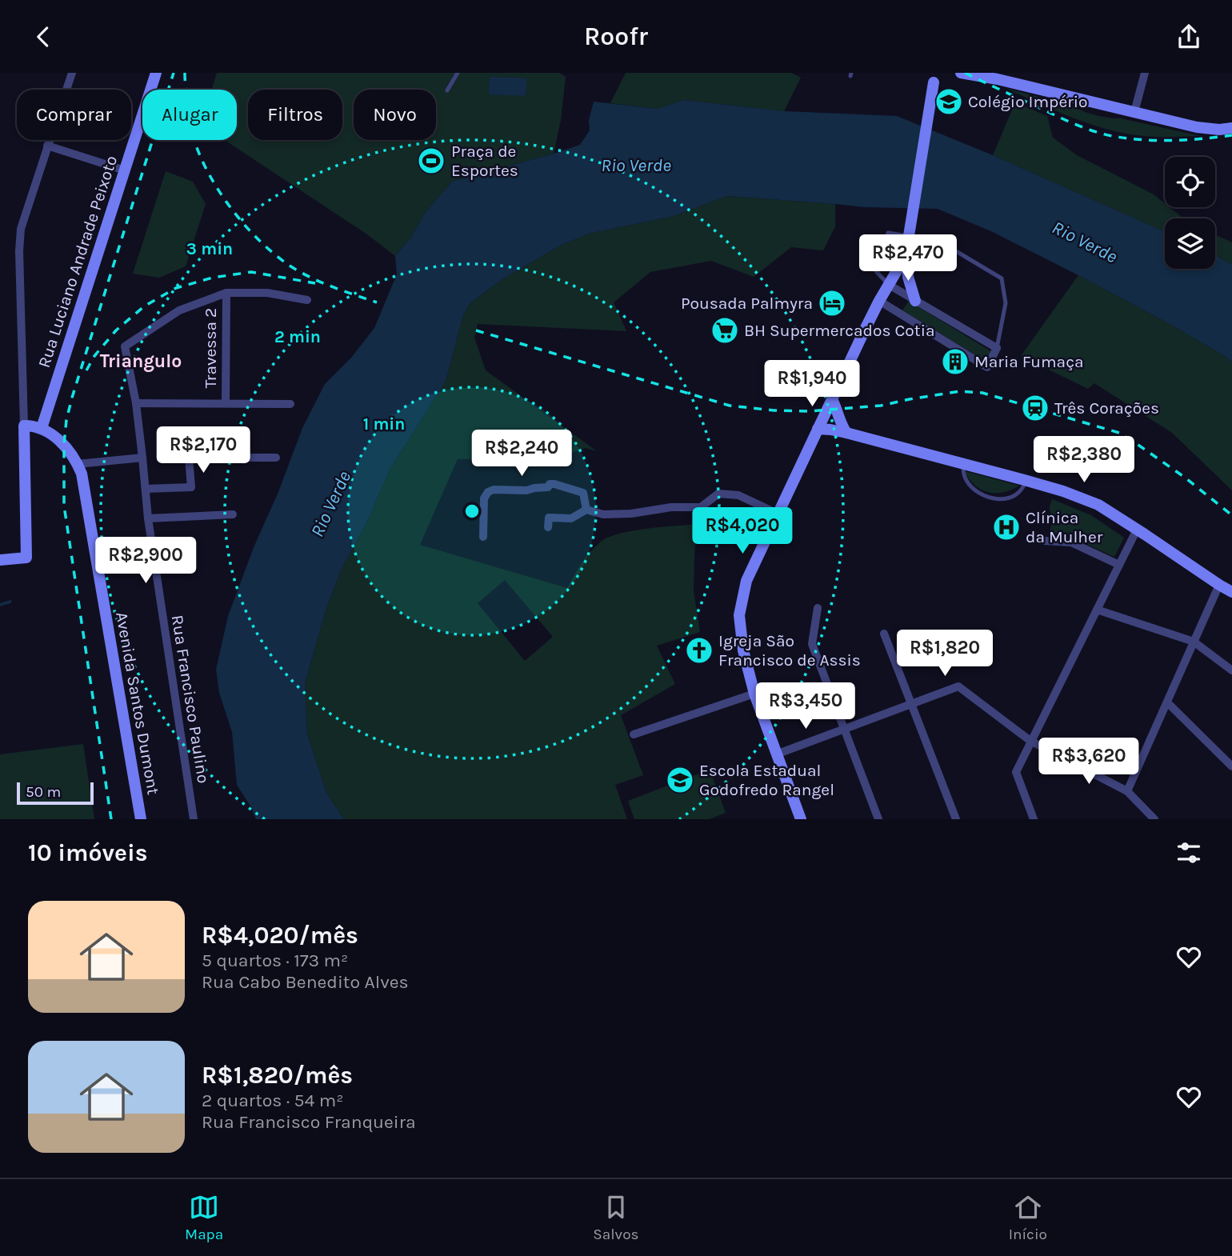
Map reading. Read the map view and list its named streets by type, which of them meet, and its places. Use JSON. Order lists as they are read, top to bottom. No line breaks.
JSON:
{"streets":{"main road":["Rua Luciano Andrade Peixoto","Avenida Santos Dumont"],"street":["Travessa 2","Rua Francisco Paulino"]},"crossings":[["Rua Luciano Andrade Peixoto","Avenida Santos Dumont"],["Travessa 2","Rua Francisco Paulino"]],"districts":["Triangulo"],"water":["Rio Verde"],"places":{"school or university":["Colégio Império","Escola Estadual Godofredo Rangel"],"sports":["Praça de Esportes"],"hotel":["Pousada Palmyra"],"supermarket":["BH Supermercados Cotia"],"building":["Maria Fumaça"],"station":["Três Corações"],"hospital":["Clínica da Mulher"],"church":["Igreja São Francisco de Assis"]},"scale_bar":"50 m","page":{"header":"Roofr","chip":["Comprar","Alugar","Filtros","Novo"],"price":["R$2,470","R$1,940","R$2,170","R$2,240","R$2,380","R$4,020","R$2,900","R$1,820","R$3,450","R$3,620"],"scale":"50 m","heading":"10 imóveis","list":[{"name":"R$4,020/mês","note":"5 quartos · 173 m² · Rua Cabo Benedito Alves"},{"name":"R$1,820/mês","note":"2 quartos · 54 m² · Rua Francisco Franqueira"}],"tabs":["Mapa","Salvos","Início"]},"rings":["3 min","2 min","1 min"]}
